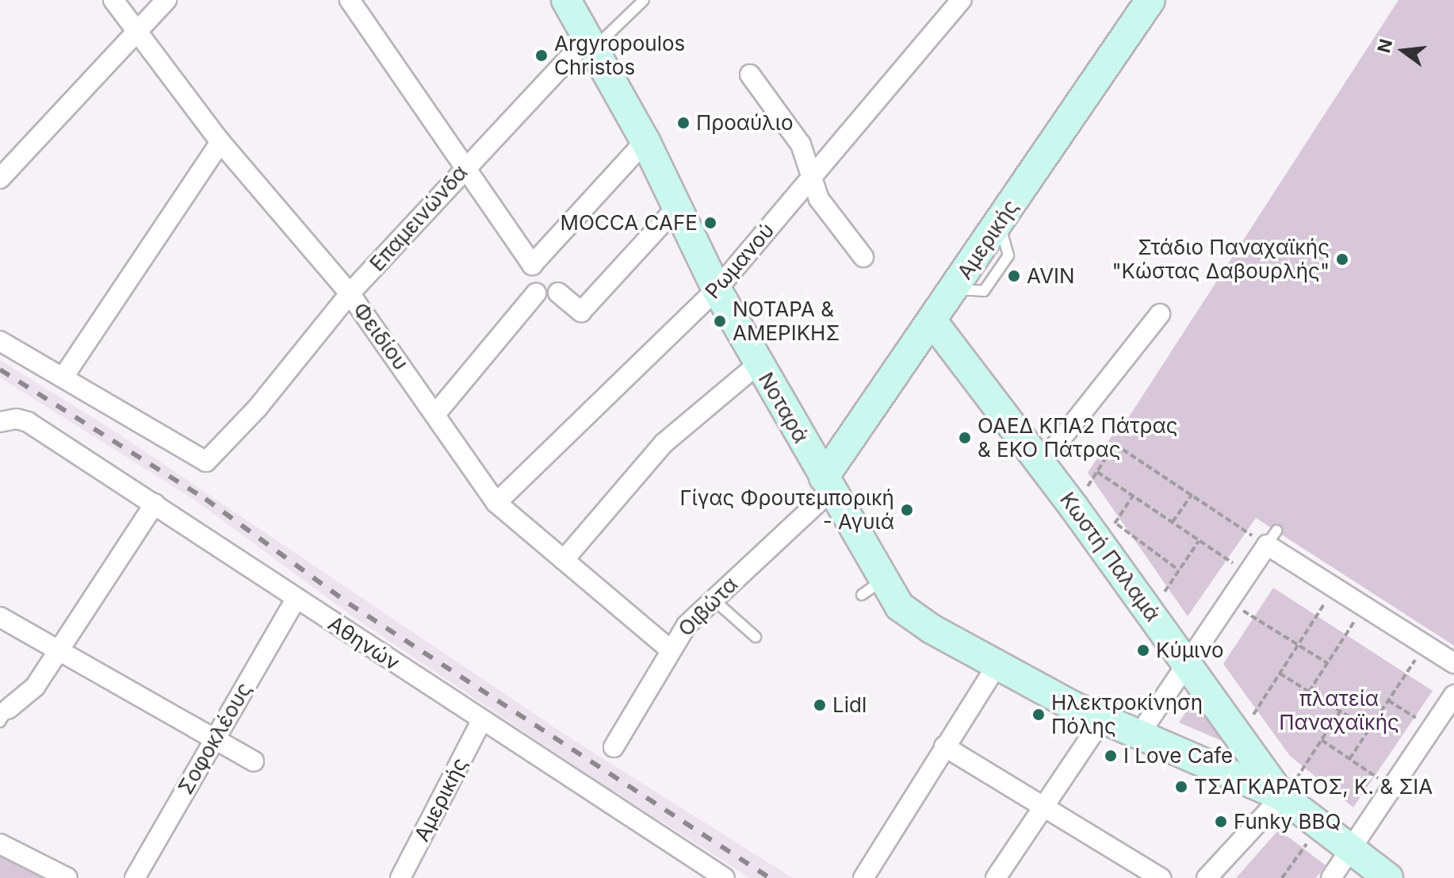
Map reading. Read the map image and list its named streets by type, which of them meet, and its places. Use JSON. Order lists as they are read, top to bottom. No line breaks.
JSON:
{"streets":{"main road":["Αμερικής","Νοταρά","Κωστή Παλαμά"],"street":["Επαμεινώνδα","Ρωμανού","Φειδίου","Οιβώτα","Αθηνών","Σοφοκλέους"]},"crossings":[["Επαμεινώνδα","Φειδίου"],["Επαμεινώνδα","Νοταρά"],["Αμερικής","Νοταρά"],["Αμερικής","Κωστή Παλαμά"],["Αμερικής","Οιβώτα"],["Αμερικής","Αθηνών"],["Ρωμανού","Φειδίου"],["Ρωμανού","Νοταρά"],["Φειδίου","Οιβώτα"],["Νοταρά","Κωστή Παλαμά"],["Νοταρά","Οιβώτα"],["Αθηνών","Σοφοκλέους"]],"parks":["πλατεία Παναχαϊκής"],"places":["Argyropoulos Christos","Προαύλιο","MOCCA CAFE","Στάδιο Παναχαϊκής \"Κώστας Δαβουρλής\"","AVIN","ΝΟΤΑΡΑ & ΑΜΕΡΙΚΗΣ","ΟΑΕΔ ΚΠΑ2 Πάτρας & ΕΚΟ Πάτρας","Γίγας Φρουτεμπορική - Αγυιά","Κύμινο","Lidl","Ηλεκτροκίνηση Πόλης","I Love Cafe","ΤΣΑΓΚΑΡΑΤΟΣ, Κ. & ΣΙΑ","Funky BBQ"],"north":"left"}
